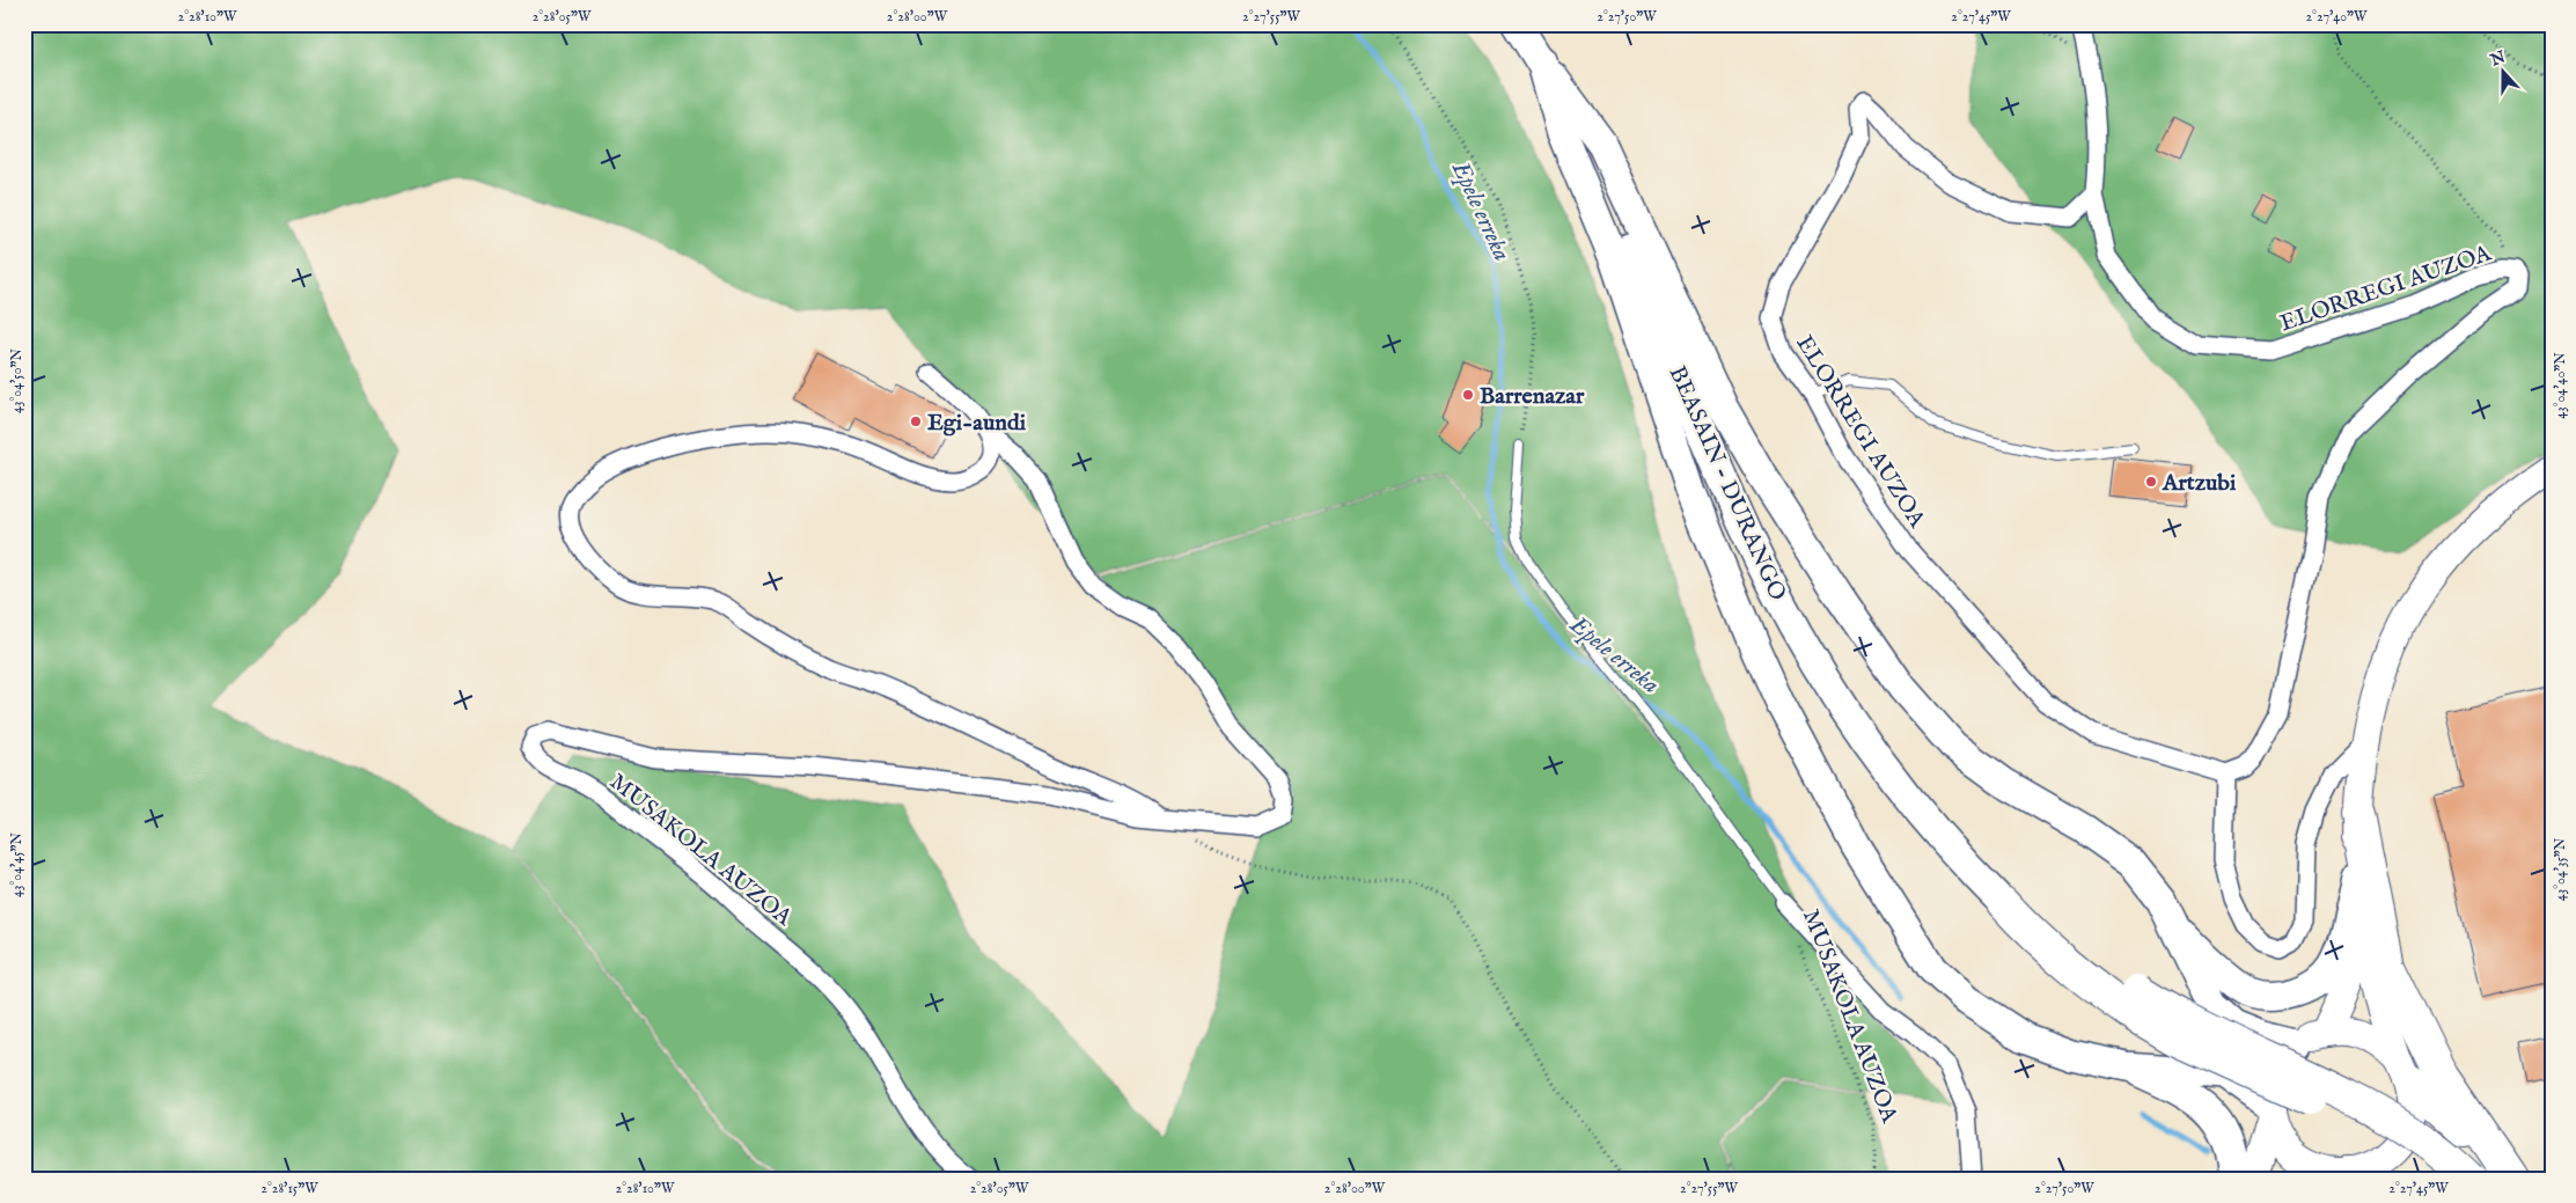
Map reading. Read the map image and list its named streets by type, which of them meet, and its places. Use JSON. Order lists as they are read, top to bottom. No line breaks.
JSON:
{"streets":{"highway":["BEASAIN - DURANGO"],"street":["ELORREGI AUZOA","MUSAKOLA AUZOA"]},"water":["Epele erreka"],"places":["Barrenazar","Egi-aundi","Artzubi"],"north":"top","coordinates":["2°28'10\"W","2°28'05\"W","2°28'00\"W","2°27'55\"W","2°27'50\"W","2°27'45\"W","2°27'40\"W","43°04'50\"N","43°04'40\"N","43°04'45\"N","43°04'35\"N","2°28'15\"W"]}
